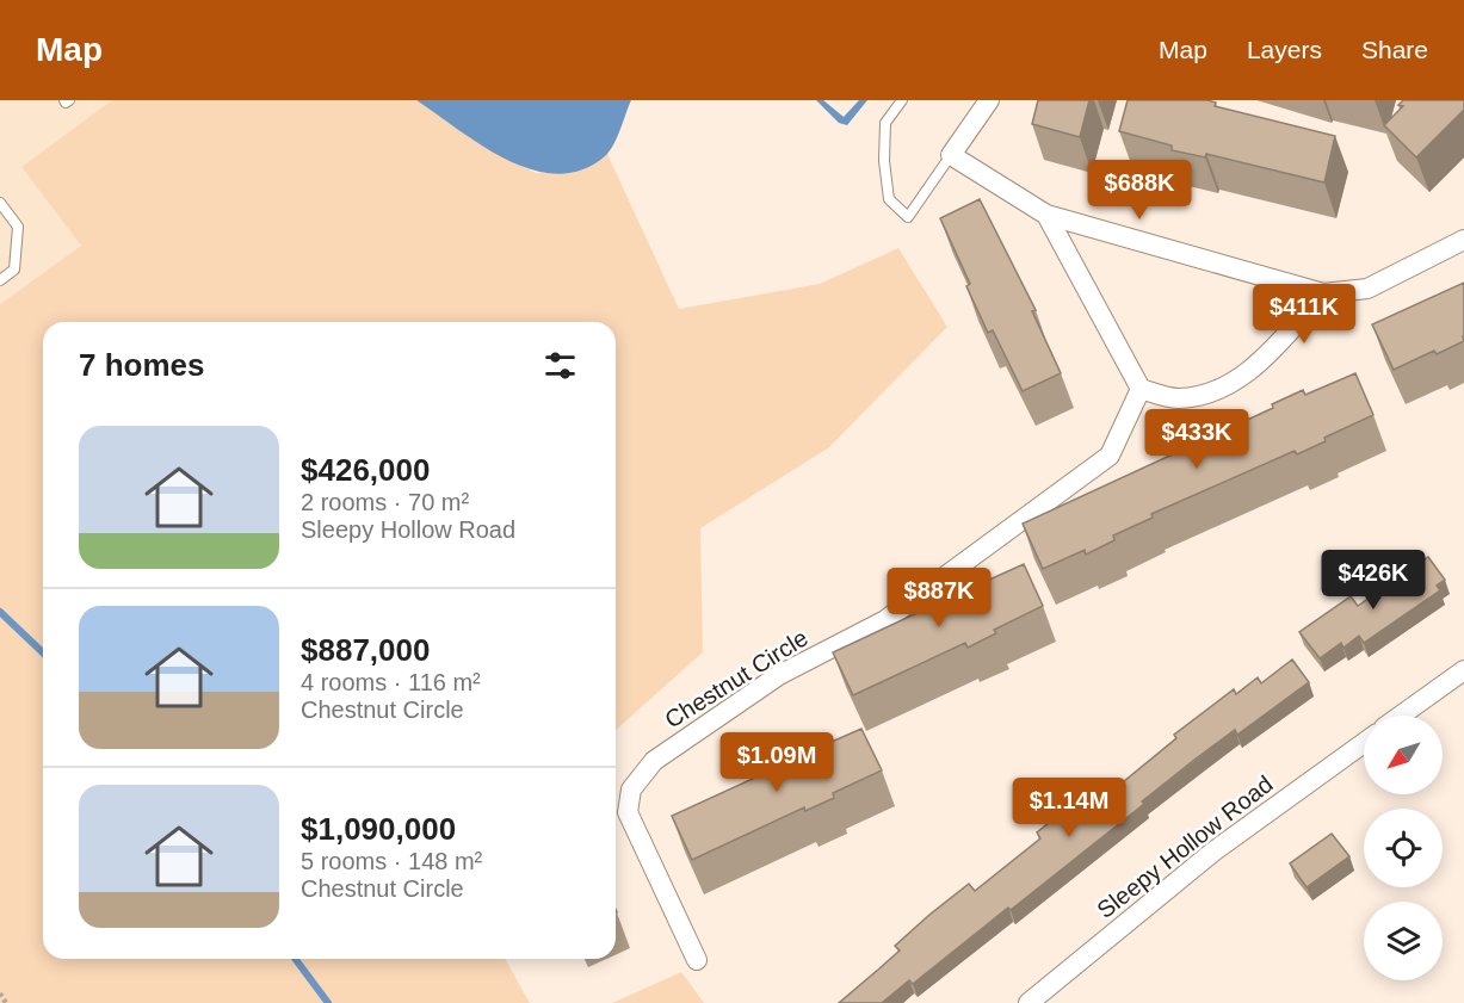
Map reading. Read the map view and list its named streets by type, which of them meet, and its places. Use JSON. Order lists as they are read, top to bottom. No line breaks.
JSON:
{"streets":{"street":["Chestnut Circle","Sleepy Hollow Road"]},"north":"bottom left","page":{"header":"Map","nav":["Map","Layers","Share"],"price":["$688K","$411K","$433K","$426K","$887K","$1.09M","$1.14M"],"heading":"7 homes","list":[{"name":"$426,000","note":"2 rooms · 70 m² · Sleepy Hollow Road"},{"name":"$887,000","note":"4 rooms · 116 m² · Chestnut Circle"},{"name":"$1,090,000","note":"5 rooms · 148 m² · Chestnut Circle"}]}}
